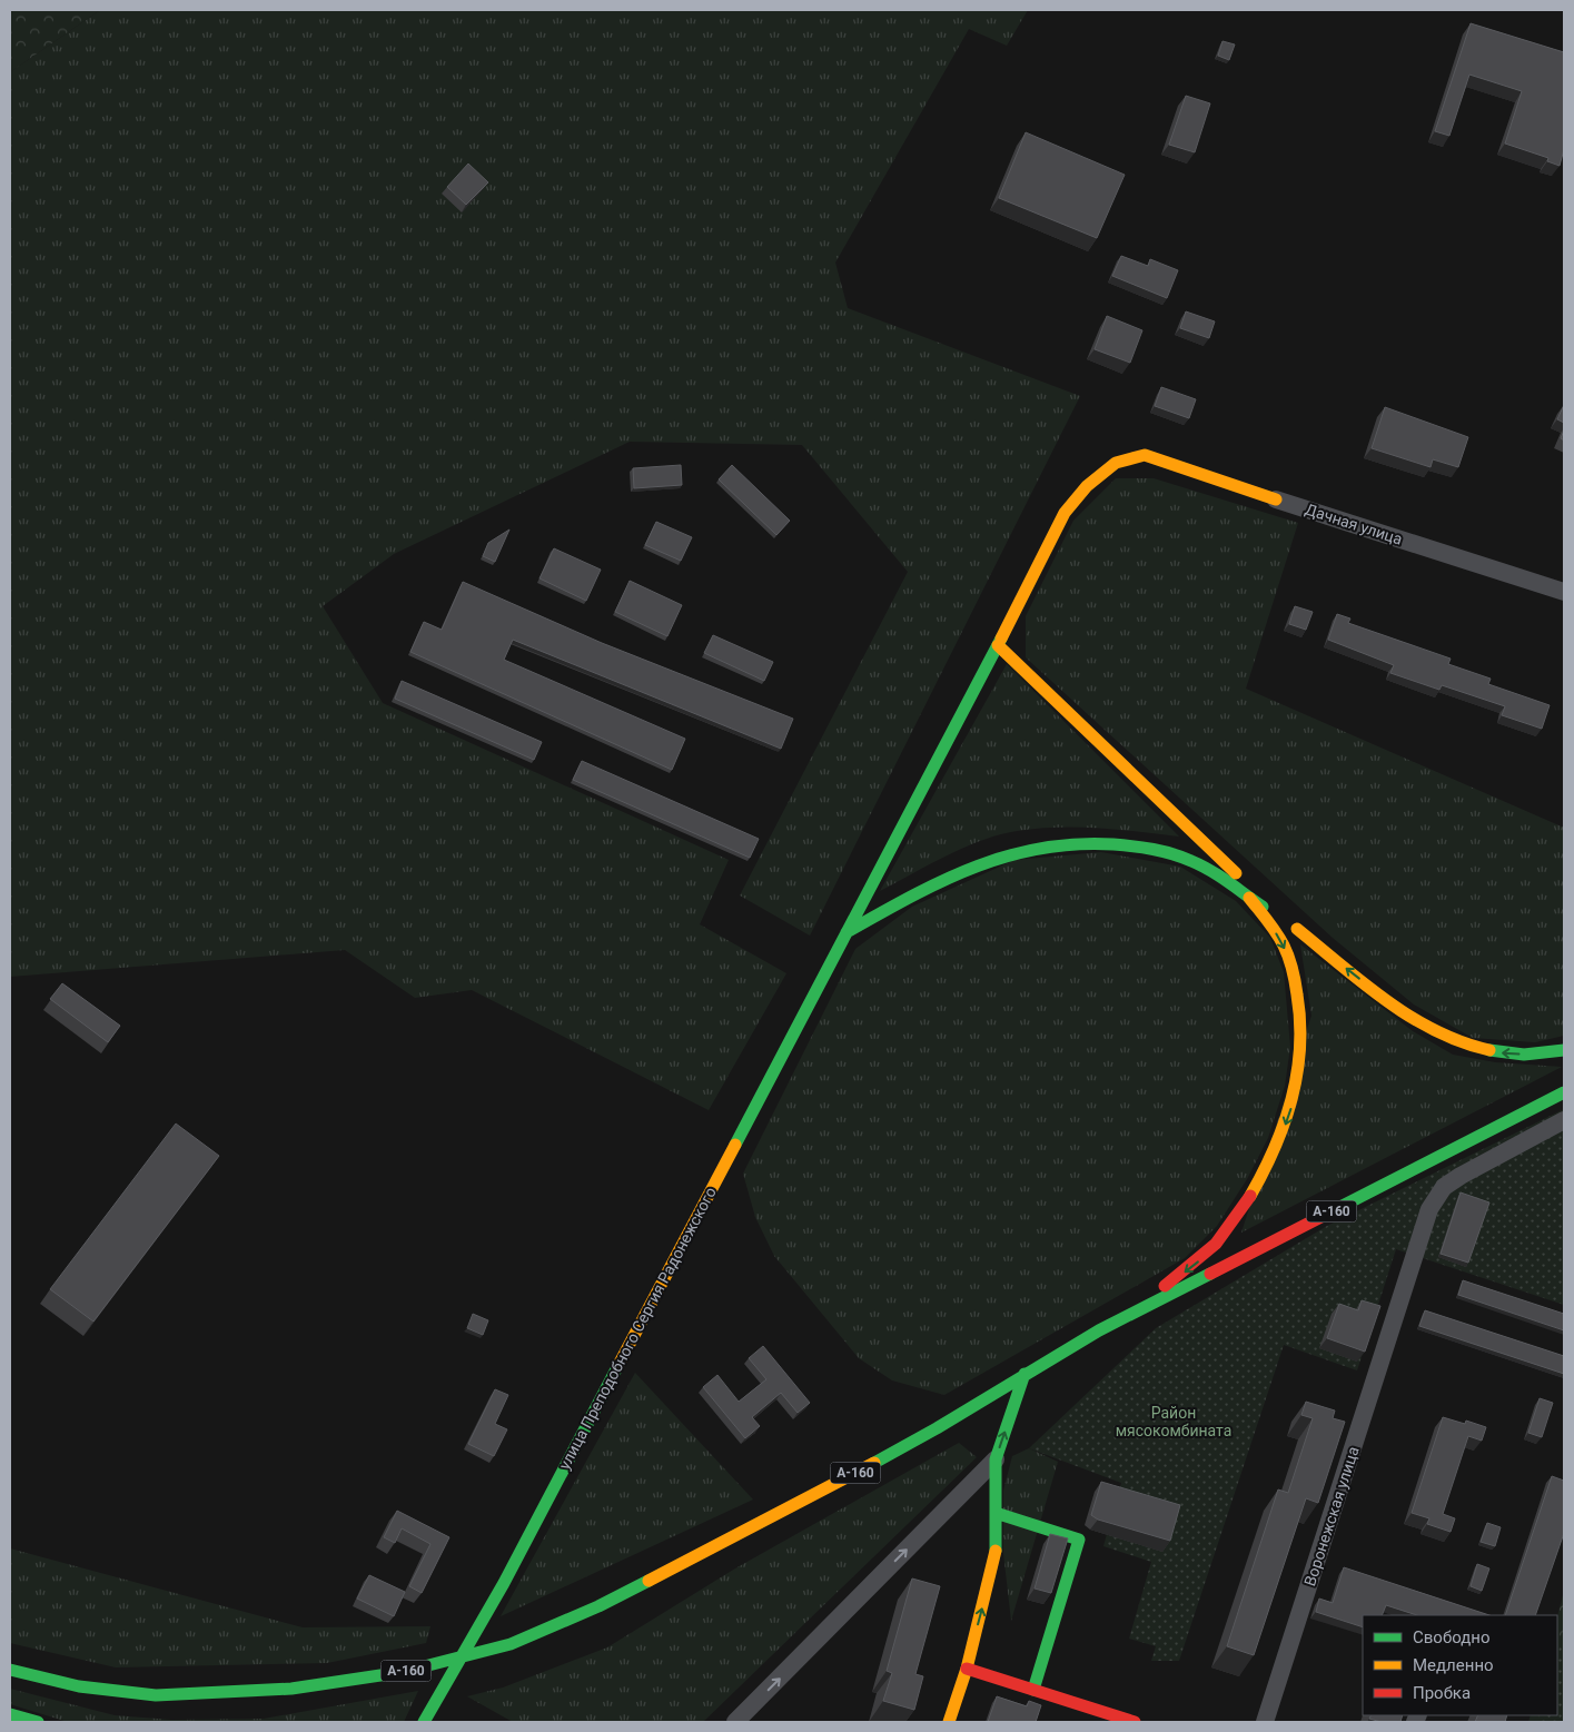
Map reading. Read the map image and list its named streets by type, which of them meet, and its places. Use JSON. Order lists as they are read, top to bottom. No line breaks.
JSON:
{"streets":{"main road":["Дачная улица","А-160","улица Преподобного Сергия Радонежского"],"street":["Воронежская улица"]},"crossings":[["Дачная улица","улица Преподобного Сергия Радонежского"]],"parks":["Район мясокомбината"],"legend":["Свободно","Медленно","Пробка"]}
